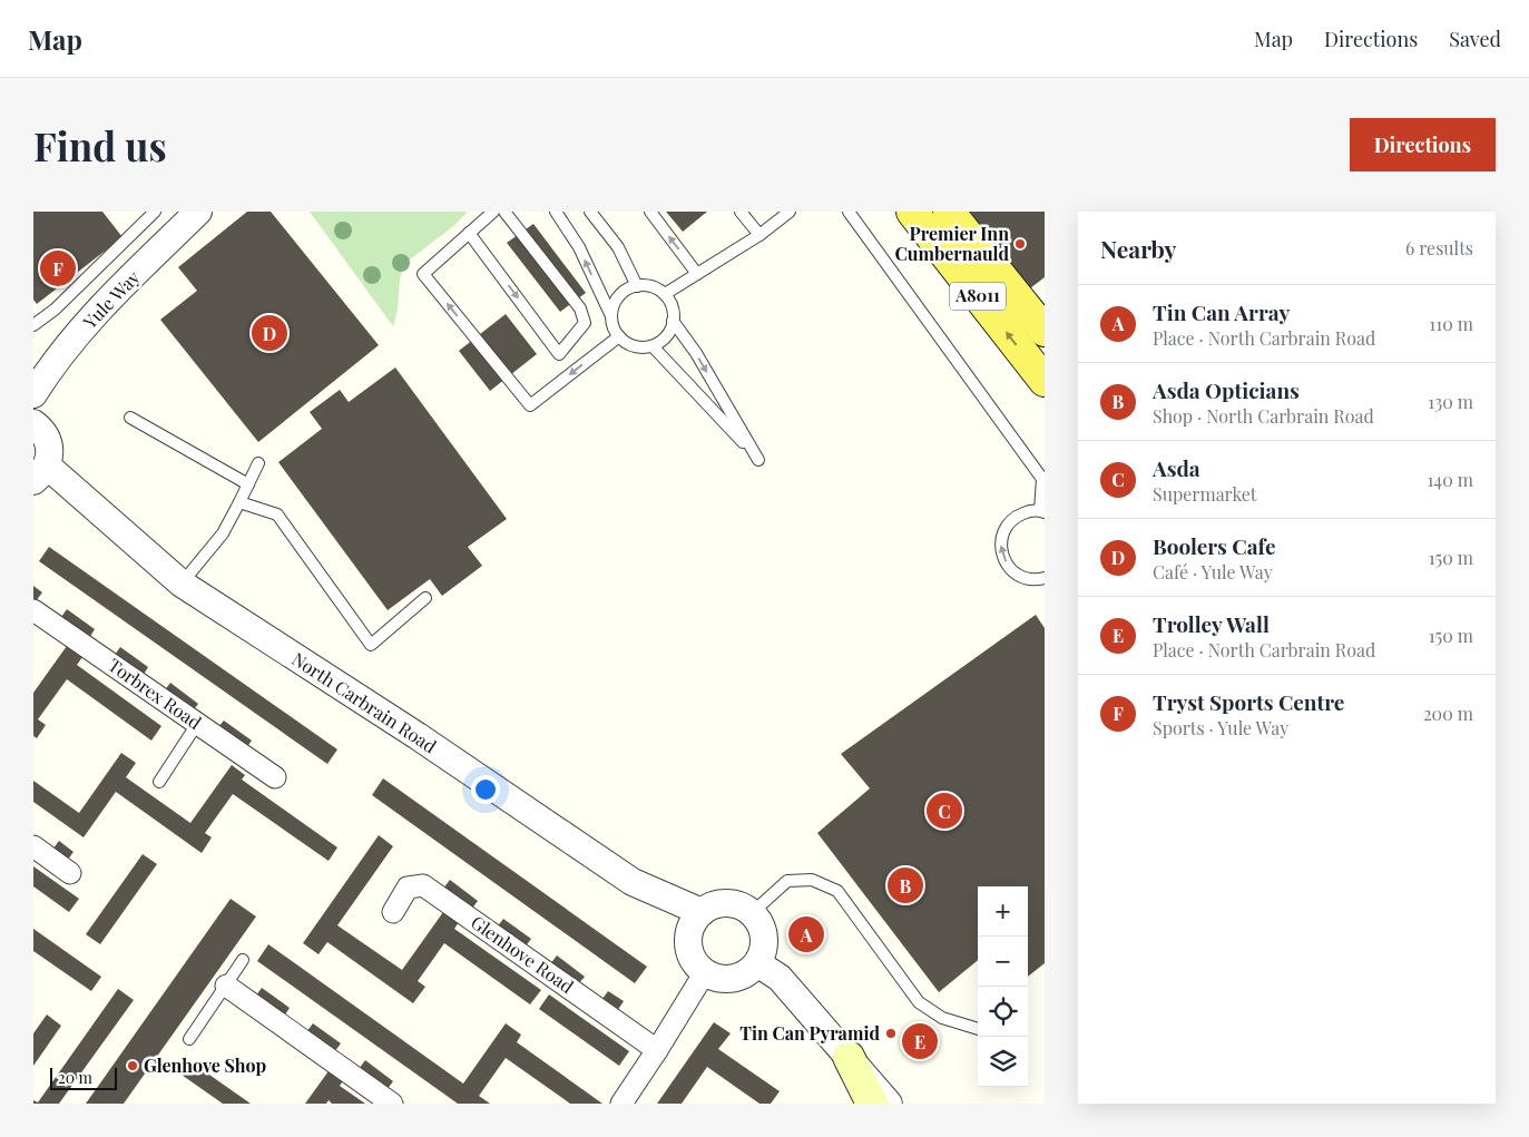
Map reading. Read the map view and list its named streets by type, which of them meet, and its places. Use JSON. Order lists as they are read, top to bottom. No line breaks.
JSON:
{"streets":{"main road":["A8011"],"street":["Yule Way","Torbrex Road","North Carbrain Road","Glenhove Road"]},"places":["Premier Inn Cumbernauld","Tin Can Pyramid","Glenhove Shop"],"scale_bar":"20 m","page":{"header":"Map","nav":["Map","Directions","Saved"],"buttons":"Directions","title":"Find us","heading":["Nearby","6 results"],"pins":["F","D","C","B","A","E"],"list":[{"mark":"A","name":"Tin Can Array","note":"Place · North Carbrain Road","value":"110 m"},{"mark":"B","name":"Asda Opticians","note":"Shop · North Carbrain Road","value":"130 m"},{"mark":"C","name":"Asda","note":"Supermarket","value":"140 m"},{"mark":"D","name":"Boolers Cafe","note":"Café · Yule Way","value":"150 m"},{"mark":"E","name":"Trolley Wall","note":"Place · North Carbrain Road","value":"150 m"},{"mark":"F","name":"Tryst Sports Centre","note":"Sports · Yule Way","value":"200 m"}],"map_buttons":["+","−"],"scale":"20 m"}}
